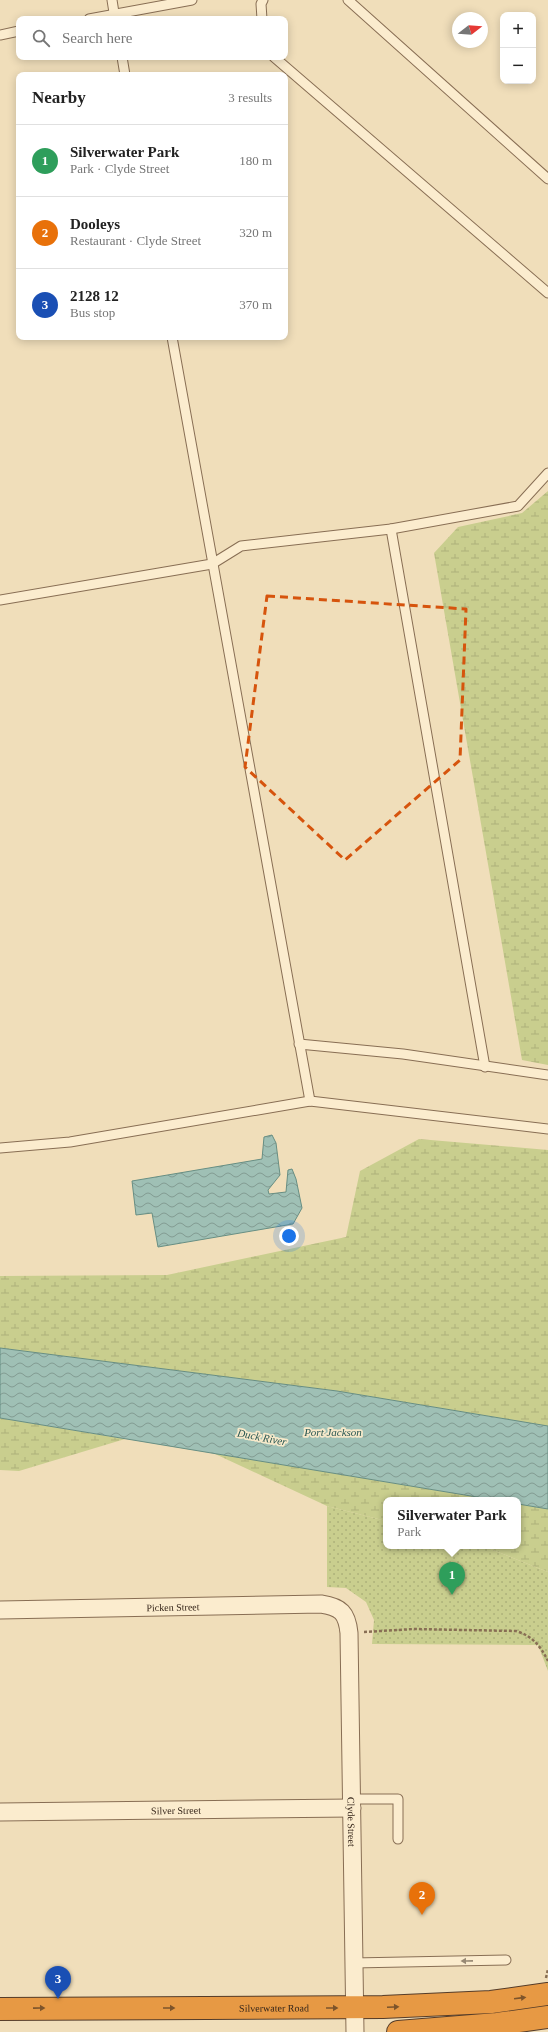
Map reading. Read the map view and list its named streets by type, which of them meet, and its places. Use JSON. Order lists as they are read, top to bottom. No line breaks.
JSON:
{"streets":{"highway":["Silverwater Road"],"street":["Picken Street","Silver Street","Clyde Street"]},"crossings":[["Picken Street","Clyde Street"],["Silver Street","Clyde Street"],["Clyde Street","Silverwater Road"]],"water":["Port Jackson","Duck River"],"north":"right","page":{"map_buttons":["+","−"],"search":"Search here","heading":["Nearby","3 results"],"list":[{"mark":"1","name":"Silverwater Park","note":"Park · Clyde Street","value":"180 m"},{"mark":"2","name":"Dooleys","note":"Restaurant · Clyde Street","value":"320 m"},{"mark":"3","name":"2128 12","note":"Bus stop","value":"370 m"}],"popup":["Silverwater Park","Park"],"pins":["1","2","3"]}}
